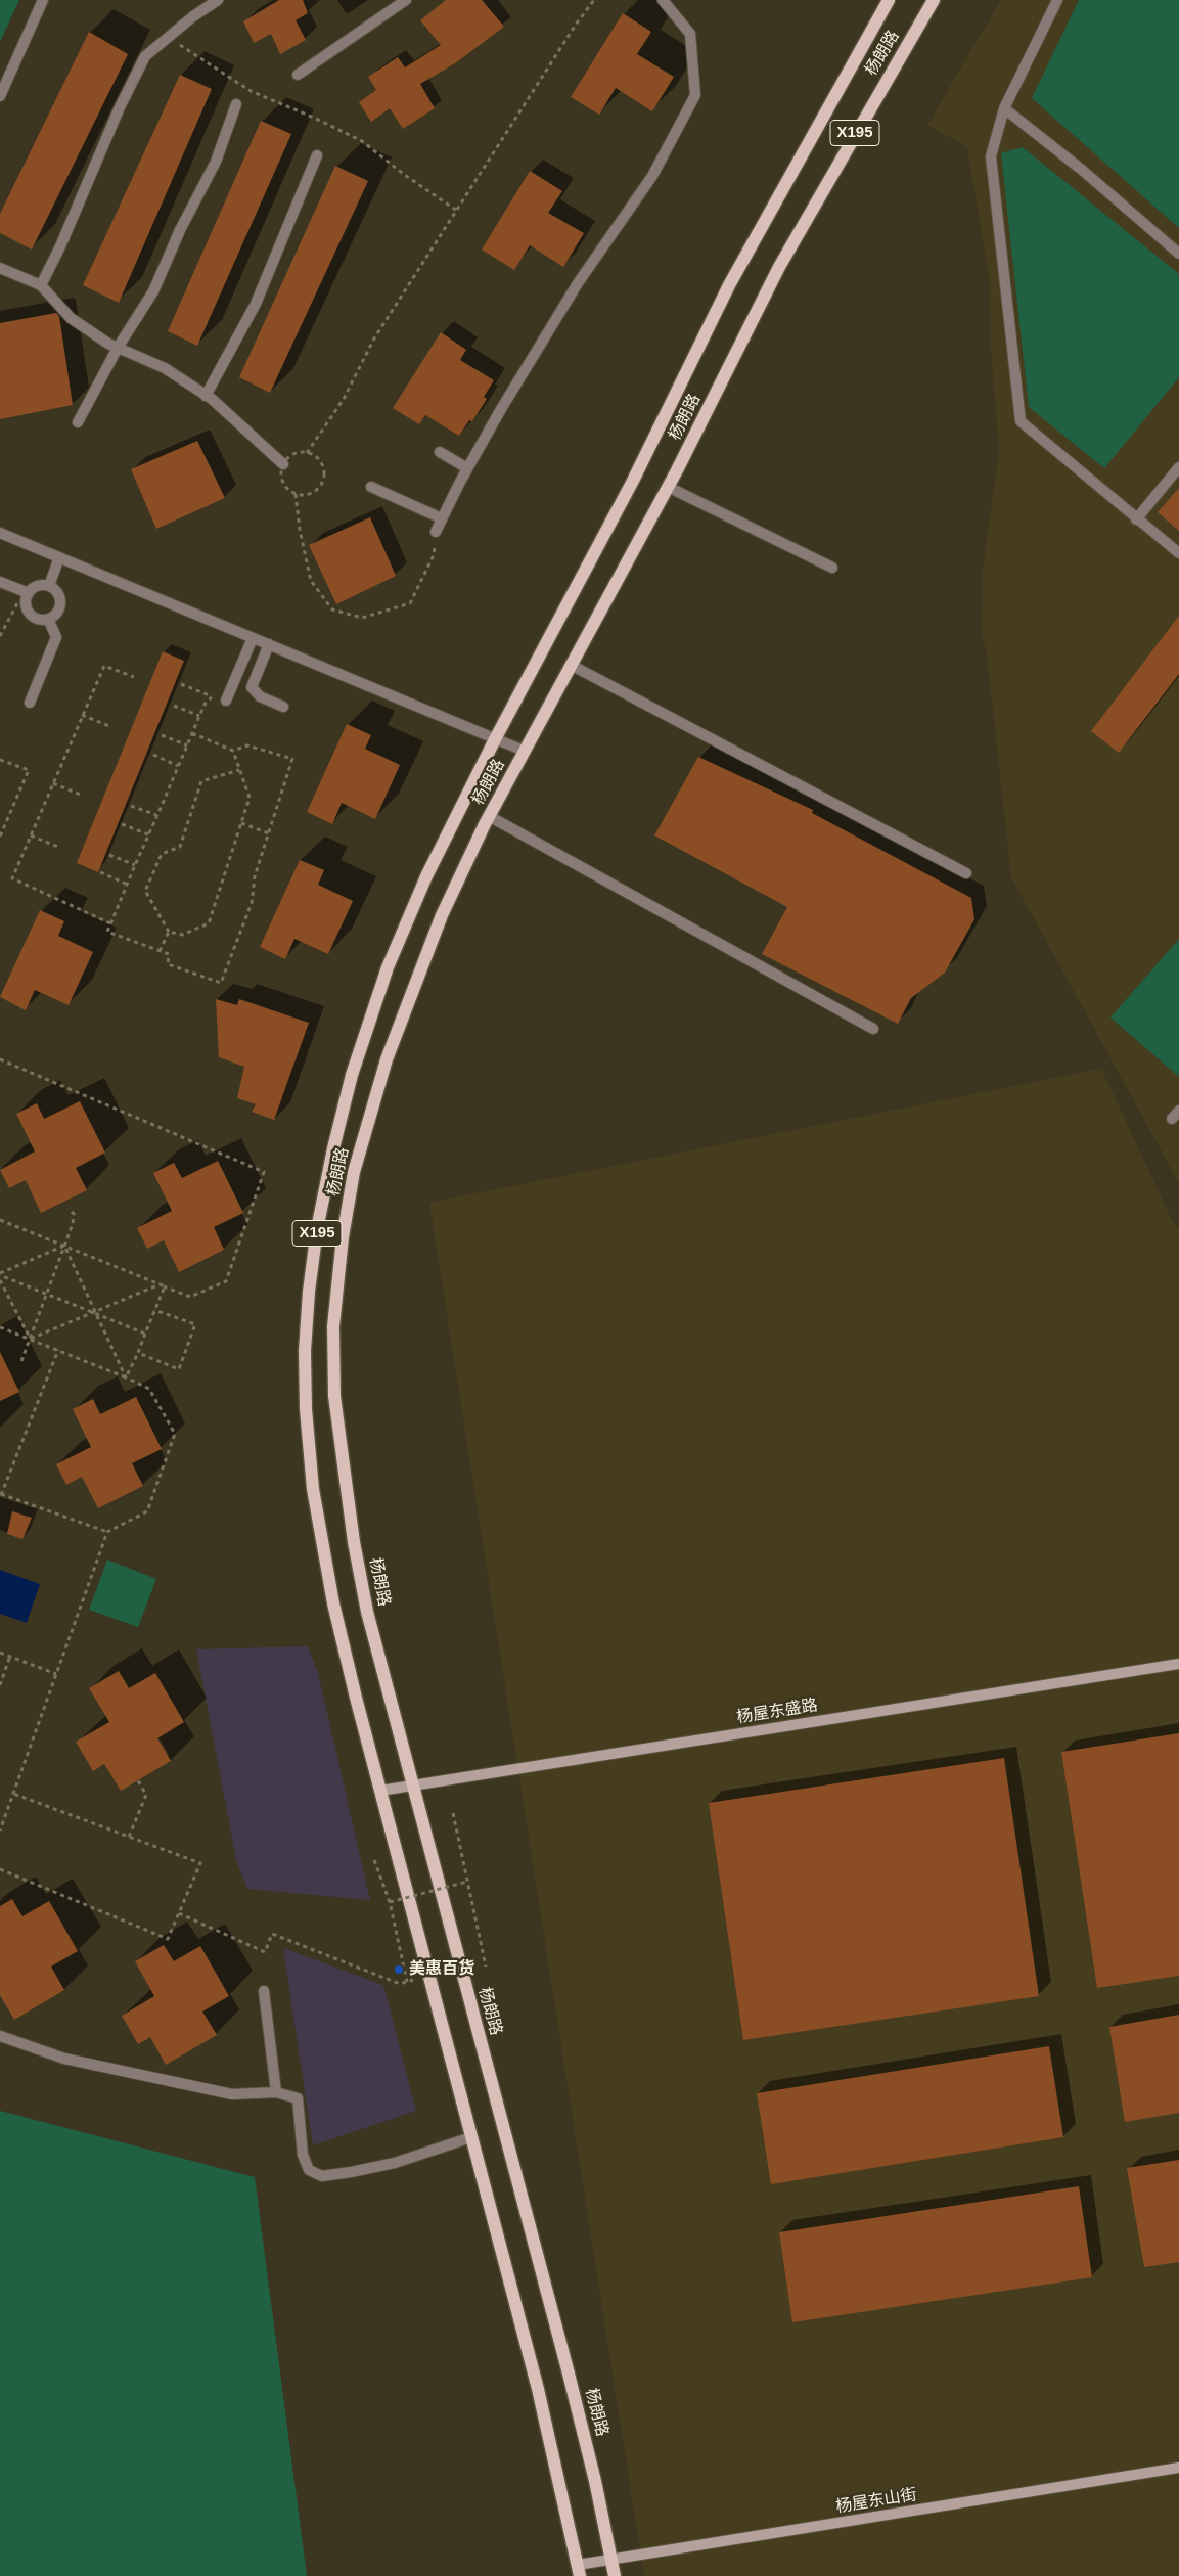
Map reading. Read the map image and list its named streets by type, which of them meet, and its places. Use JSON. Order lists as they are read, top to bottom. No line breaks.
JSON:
{"streets":{"main road":["杨朗路","X195"],"street":["杨屋东盛路","杨屋东山街"]},"crossings":[["杨朗路","杨屋东盛路"],["杨朗路","杨屋东山街"]],"places":["美惠百货"]}
